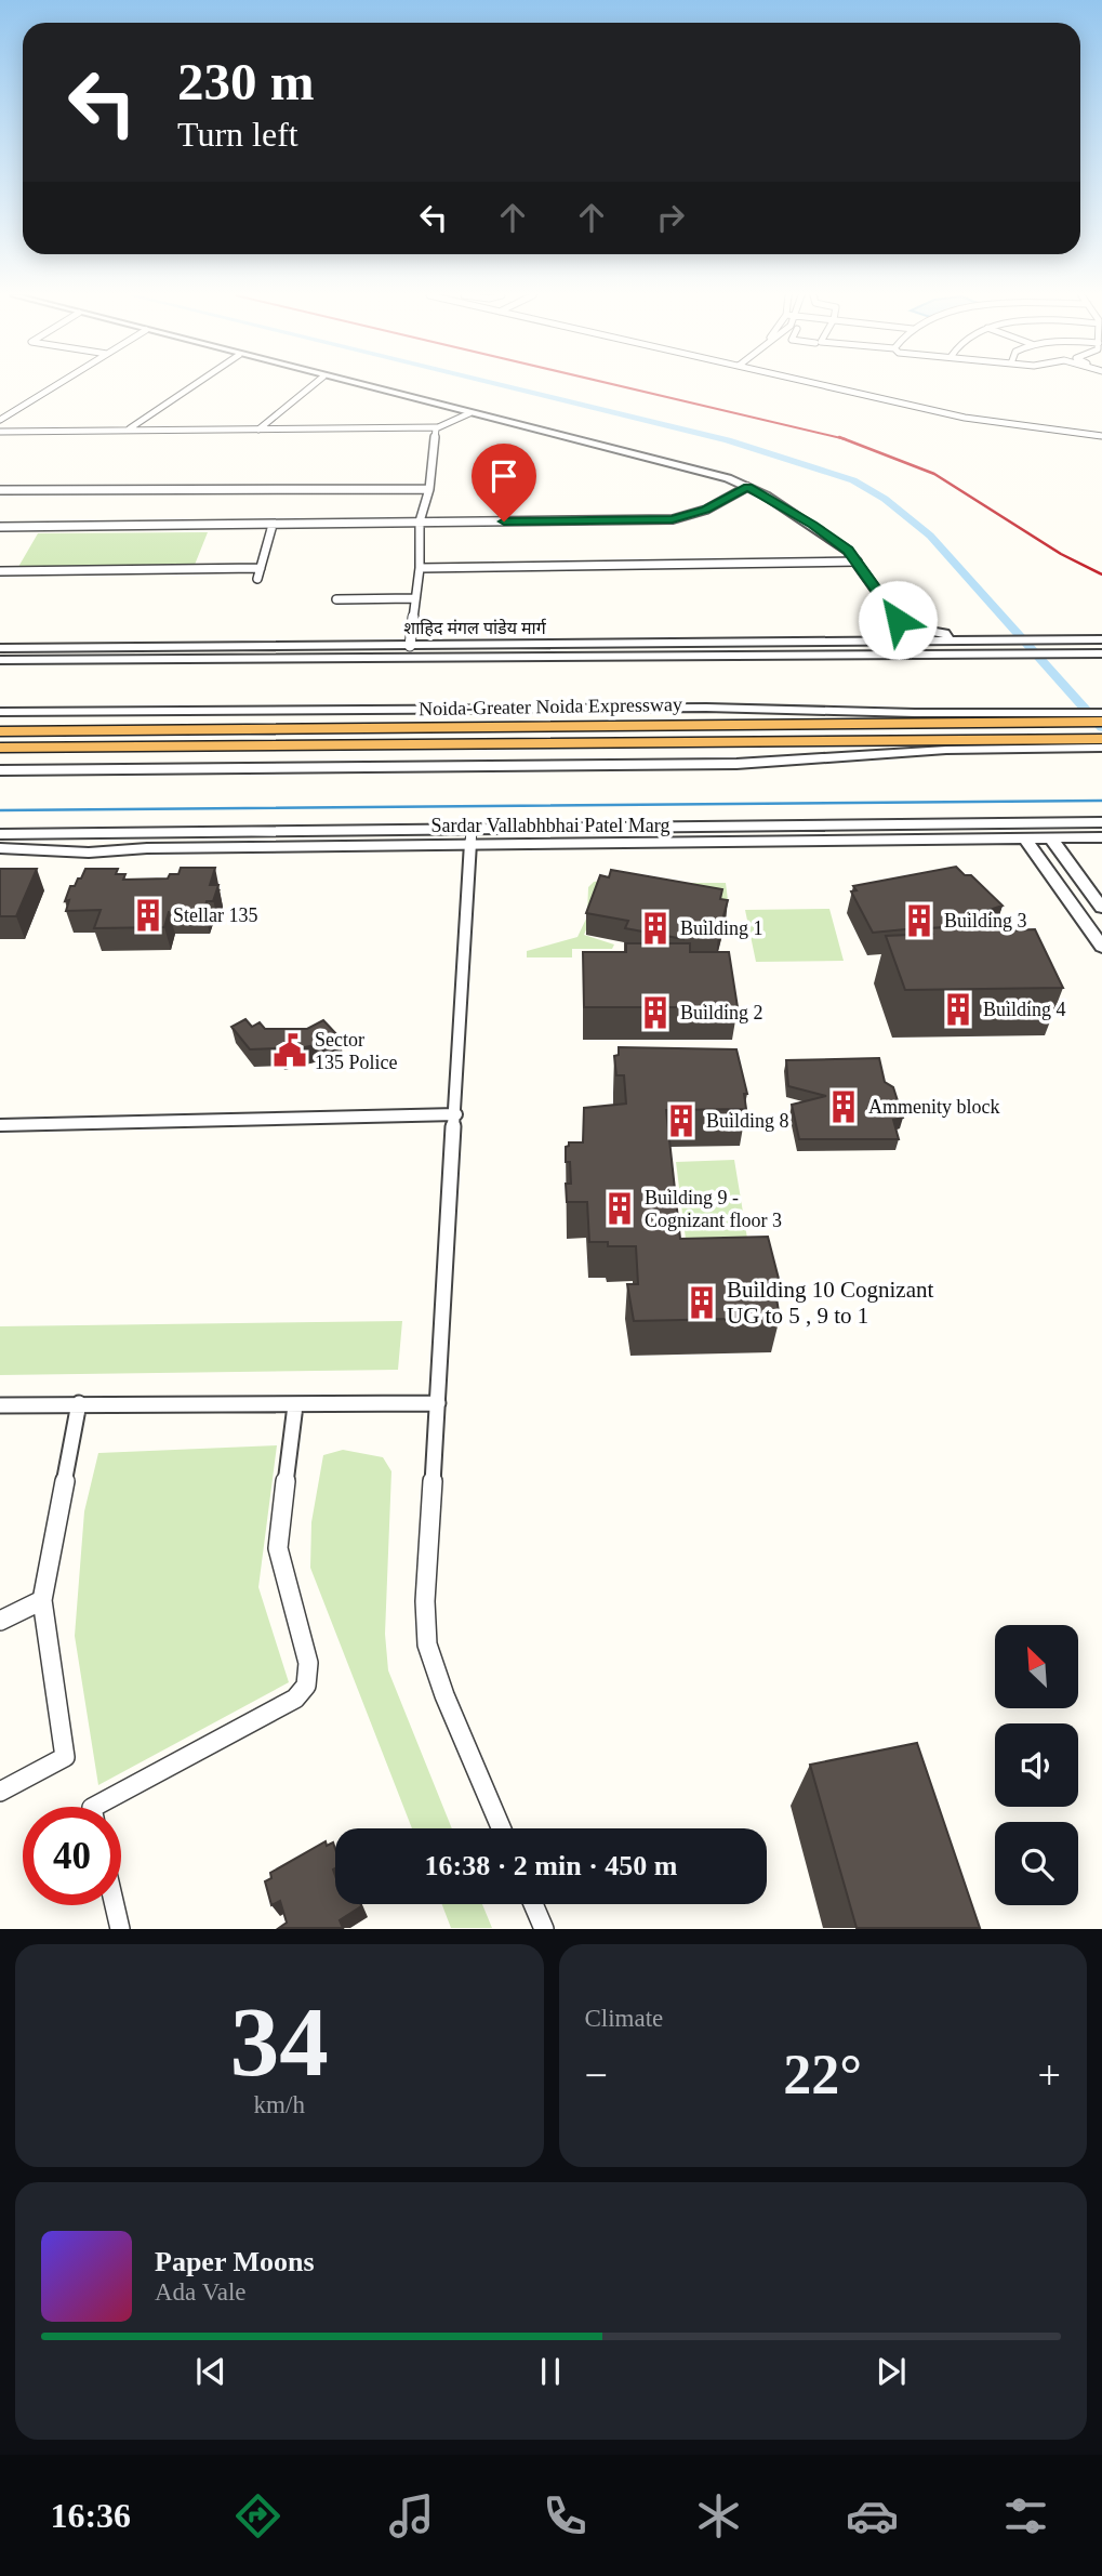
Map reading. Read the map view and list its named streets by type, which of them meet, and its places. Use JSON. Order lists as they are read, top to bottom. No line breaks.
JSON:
{"streets":{"highway":["Noida-Greater Noida Expressway"],"street":["शाहिद मंगल पांडेय मार्ग","Sardar Vallabhbhai Patel Marg"]},"places":{"building":["Stellar 135","Building 3","Building 1","Building 4","Building 2","Ammenity block","Building 8","Building 9 - Cognizant floor 3","Building 10 Cognizant UG to 5 , 9 to 1"],"public building":["Sector 135 Police"]},"north":"top left","page":{"turn":["230 m","Turn left"],"limit":"40","trip":"16:38 · 2 min · 450 m","tile":[["34","km/h"],"Climate"],"heat":["−","22°","+"],"song":["Paper Moons","Ada Vale"],"tabs":"16:36"}}
